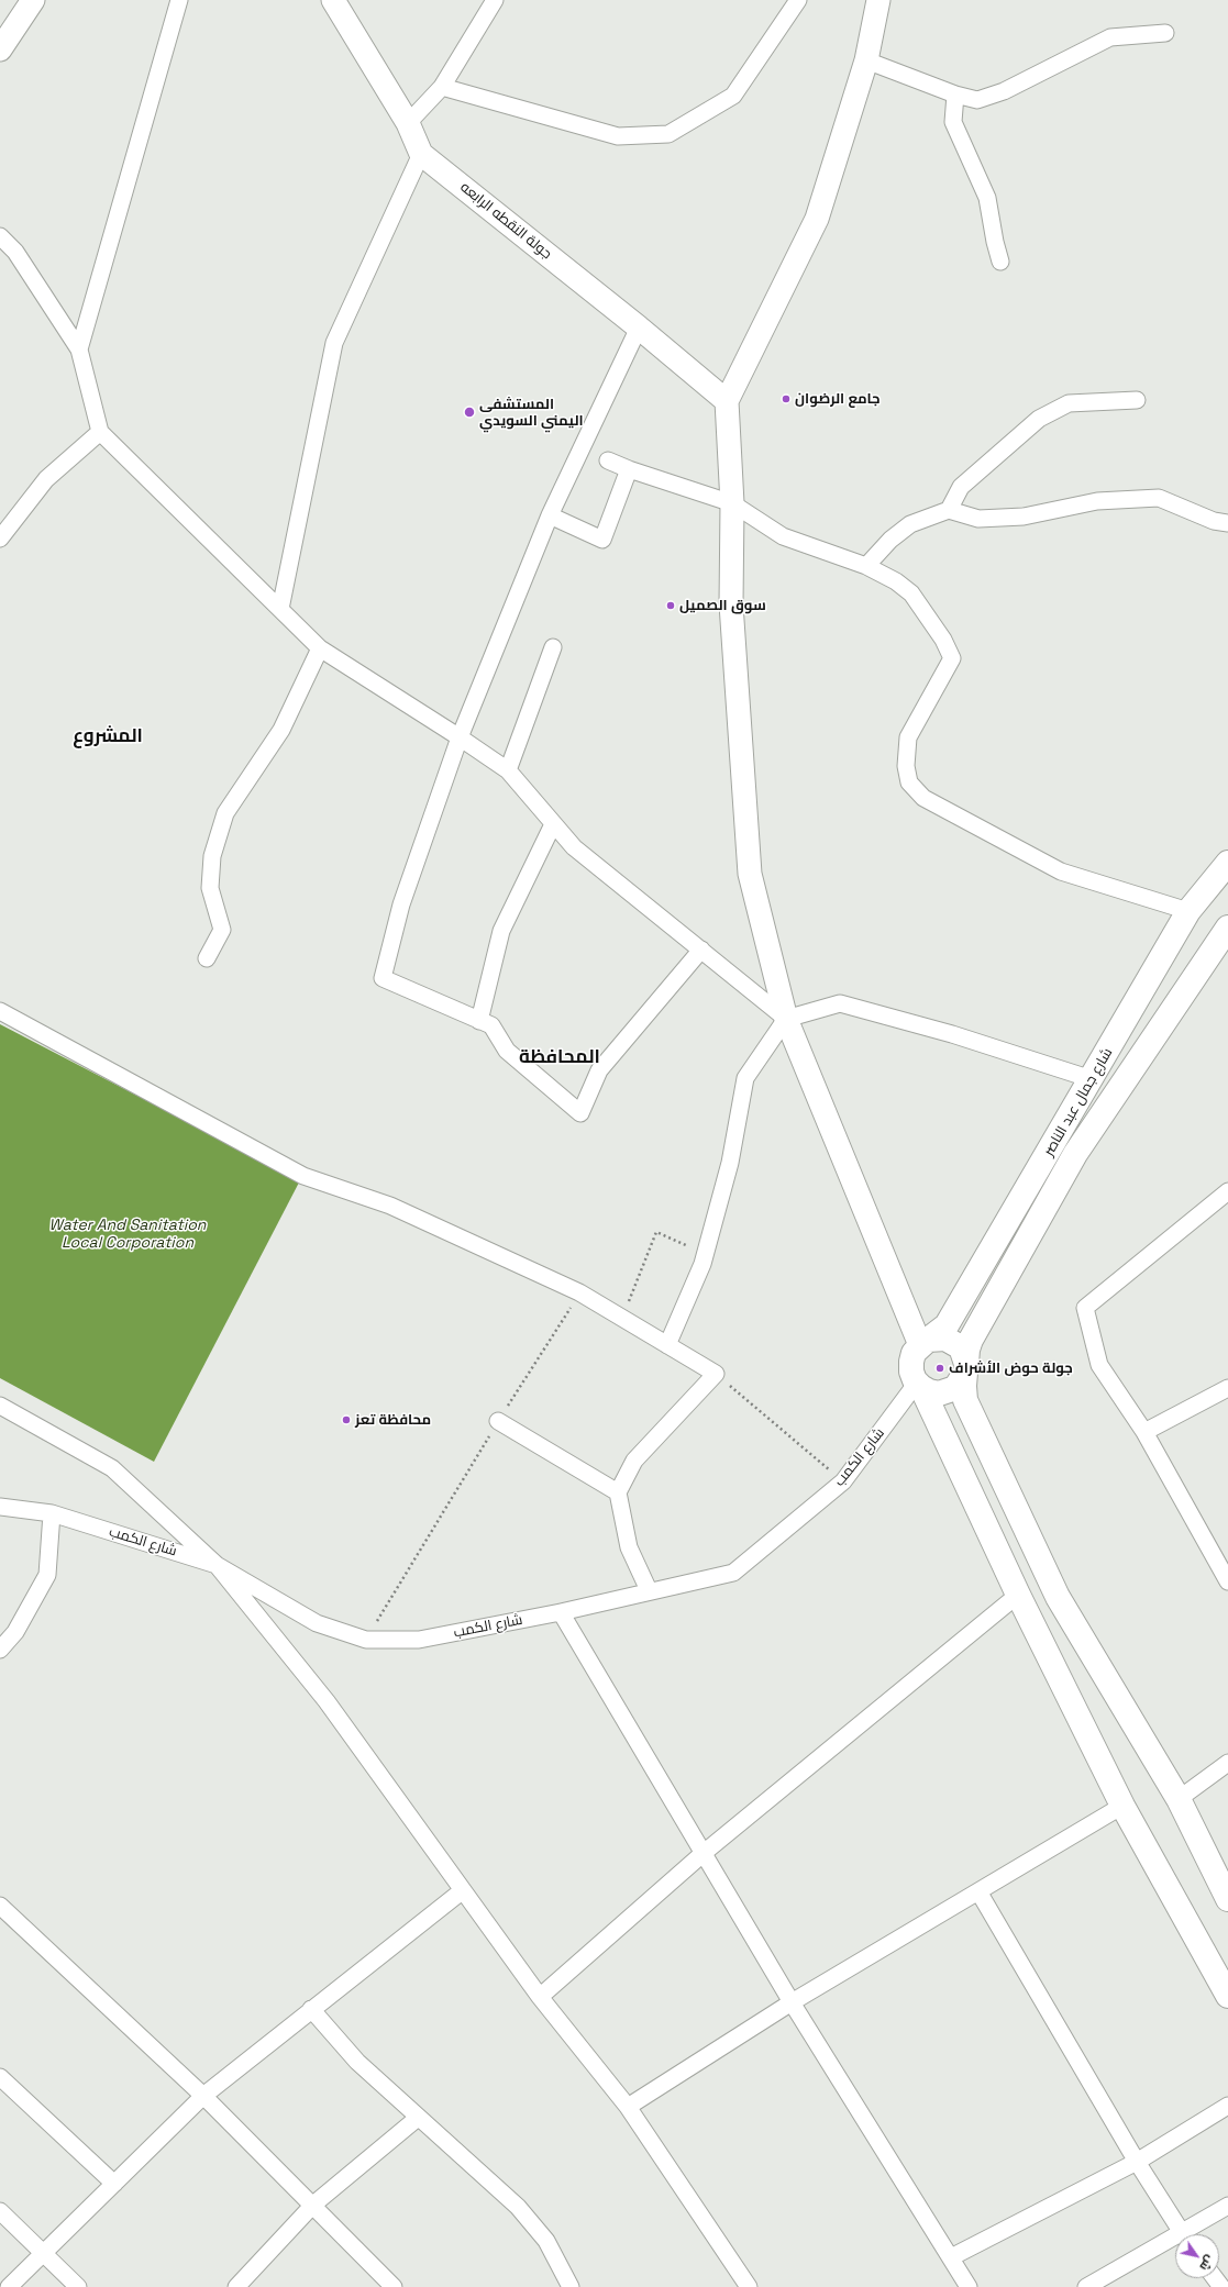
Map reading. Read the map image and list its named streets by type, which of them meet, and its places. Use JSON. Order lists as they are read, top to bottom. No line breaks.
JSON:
{"streets":{"main road":["جولة النقطه الرابعه","شارع جمال عبد الناصر"],"street":["شارع الكمب"]},"crossings":[["شارع جمال عبد الناصر","شارع الكمب"]],"districts":["المشروع","المحافظة"],"water":["Water And Sanitation Local Corporation"],"places":["جامع الرضوان","المستشفى اليمني السويدي","سوق الصميل","جولة حوض الأشراف","محافظة تعز"],"north":"bottom right"}
